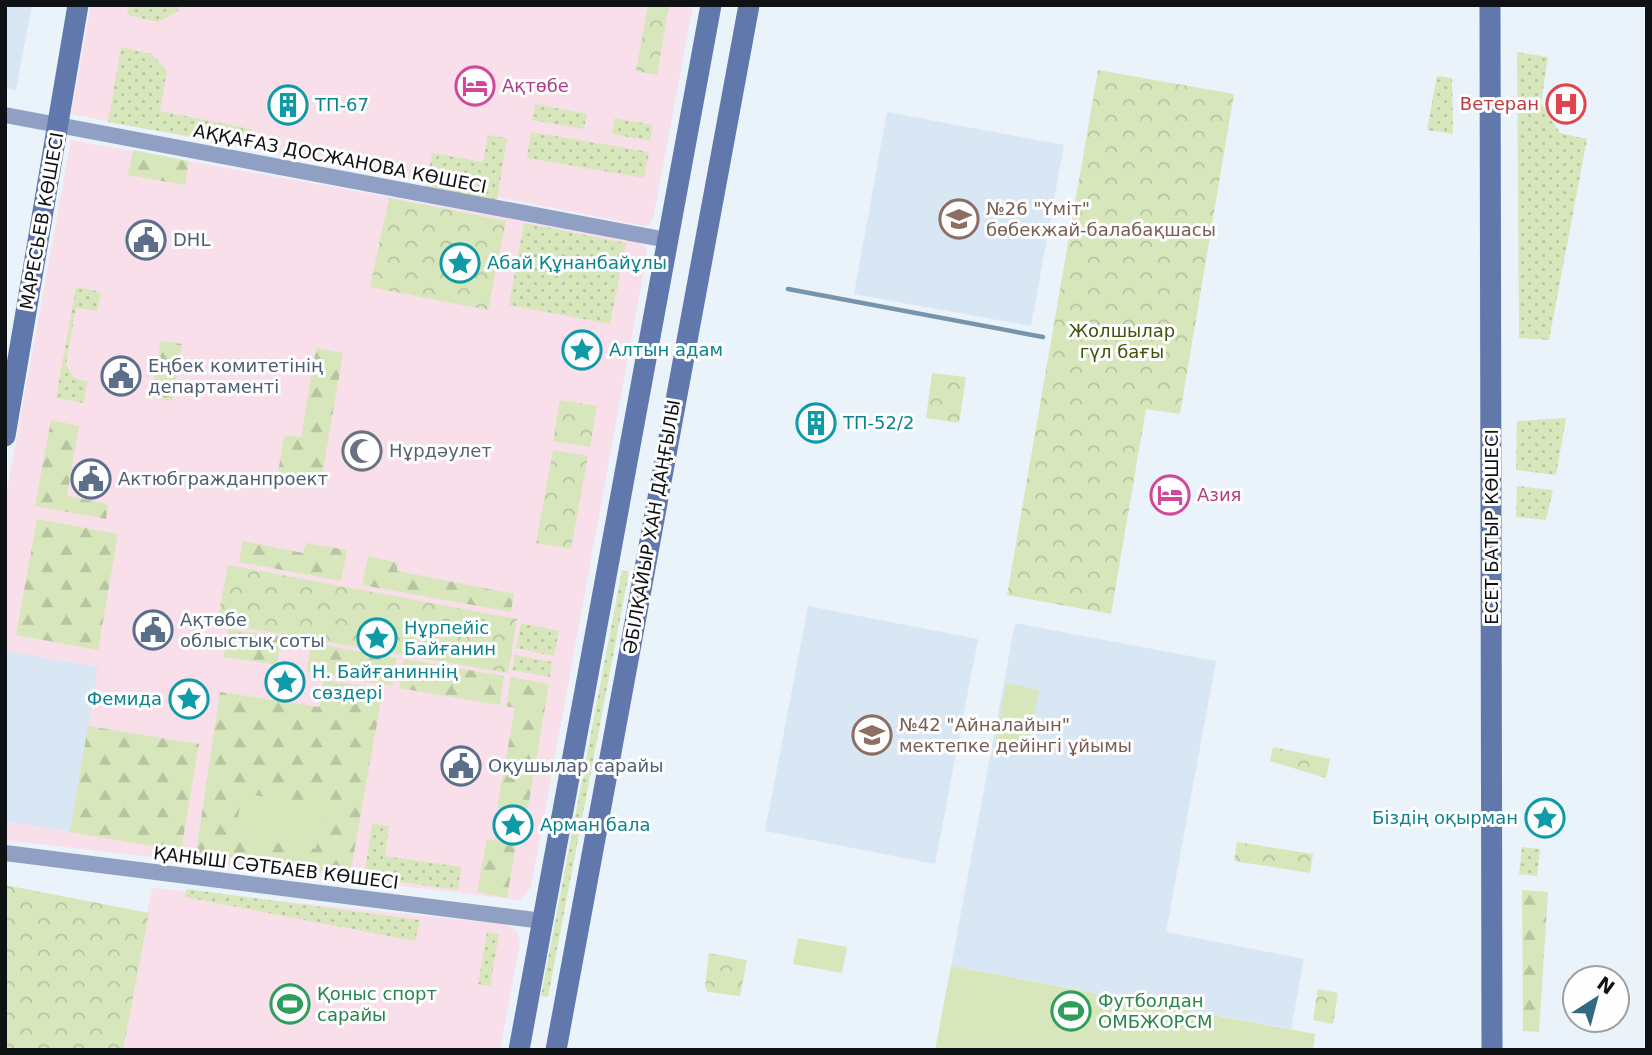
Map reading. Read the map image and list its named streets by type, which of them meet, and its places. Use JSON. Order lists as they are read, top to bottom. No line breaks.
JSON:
{"streets":{"main road":["МАРЕСЬЕВ КӨШЕСІ","ӘБІЛҚАЙЫР ХАН ДАҢҒЫЛЫ","ЕСЕТ БАТЫР КӨШЕСІ"],"street":["АҚҚАҒАЗ ДОСЖАНОВА КӨШЕСІ","ҚАНЫШ СӘТБАЕВ КӨШЕСІ"]},"crossings":[["АҚҚАҒАЗ ДОСЖАНОВА КӨШЕСІ","МАРЕСЬЕВ КӨШЕСІ"],["АҚҚАҒАЗ ДОСЖАНОВА КӨШЕСІ","ӘБІЛҚАЙЫР ХАН ДАҢҒЫЛЫ"],["ӘБІЛҚАЙЫР ХАН ДАҢҒЫЛЫ","ҚАНЫШ СӘТБАЕВ КӨШЕСІ"]],"parks":["Жолшылар гүл бағы"],"places":{"hotel":["Ақтөбе","Азия"],"hospital":["Ветеран"],"building":["ТП-67","ТП-52/2"],"school or university":["№26 \"Үміт\" бөбекжай-балабақшасы","№42 \"Айналайын\" мектепке дейінгі ұйымы"],"public building":["DHL","Еңбек комитетінің департаменті","Актюбгражданпроект","Ақтөбе облыстық соты","Оқушылар сарайы"],"place":["Абай Құнанбайұлы","Алтын адам","Нұрпейіс Байғанин","Н. Байғаниннің сөздері","Фемида","Біздің оқырман","Арман бала"],"mosque":["Нұрдәулет"],"sports":["Қоныс спорт сарайы","Футболдан ОМБЖОРСМ"]},"north":"top right"}
